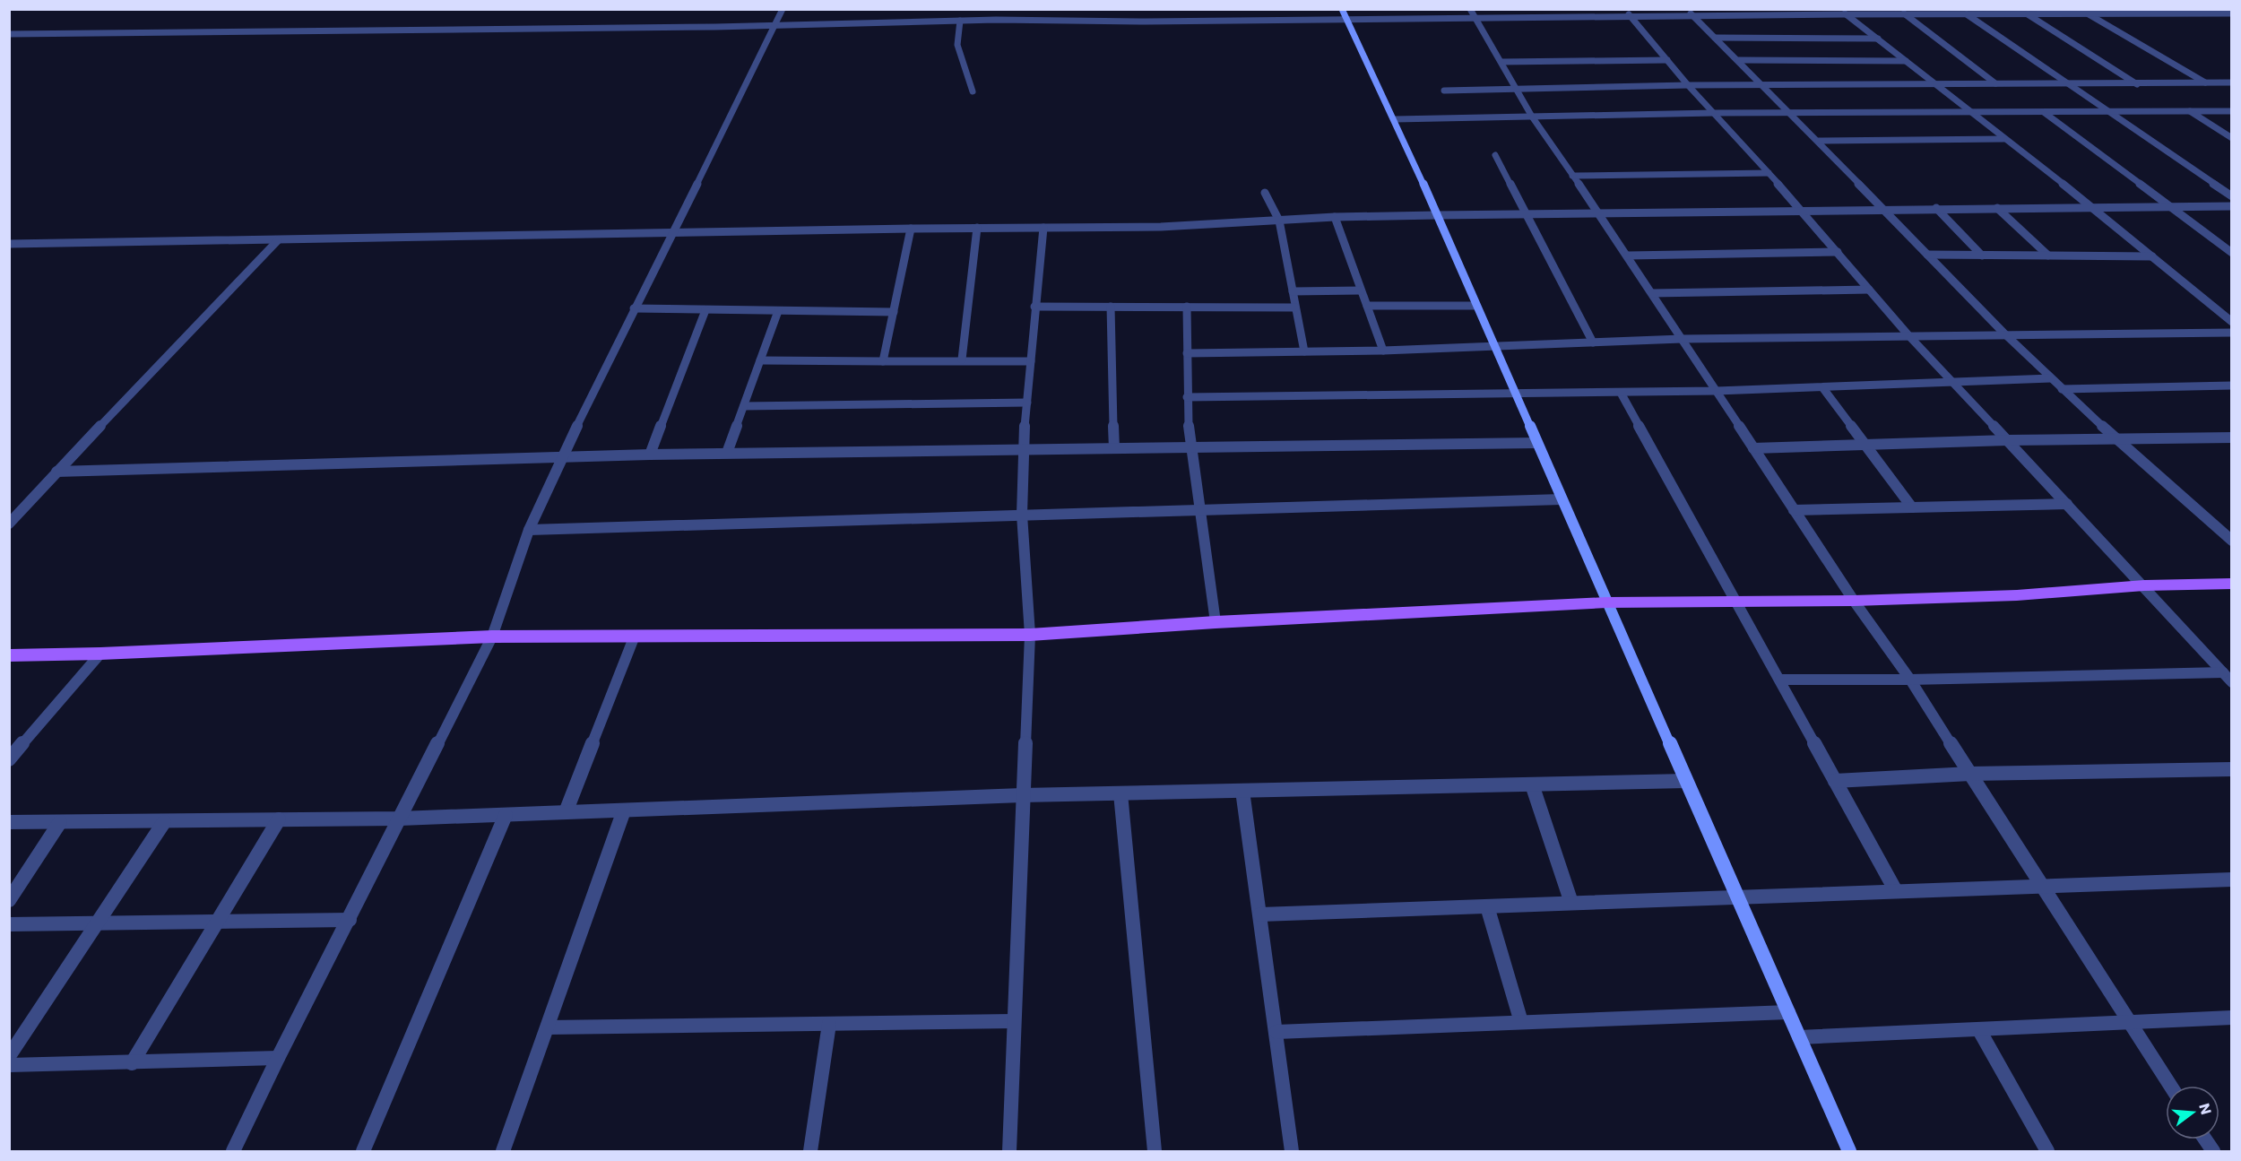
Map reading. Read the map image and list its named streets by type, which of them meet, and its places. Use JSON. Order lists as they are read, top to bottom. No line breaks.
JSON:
{"north":"right"}
